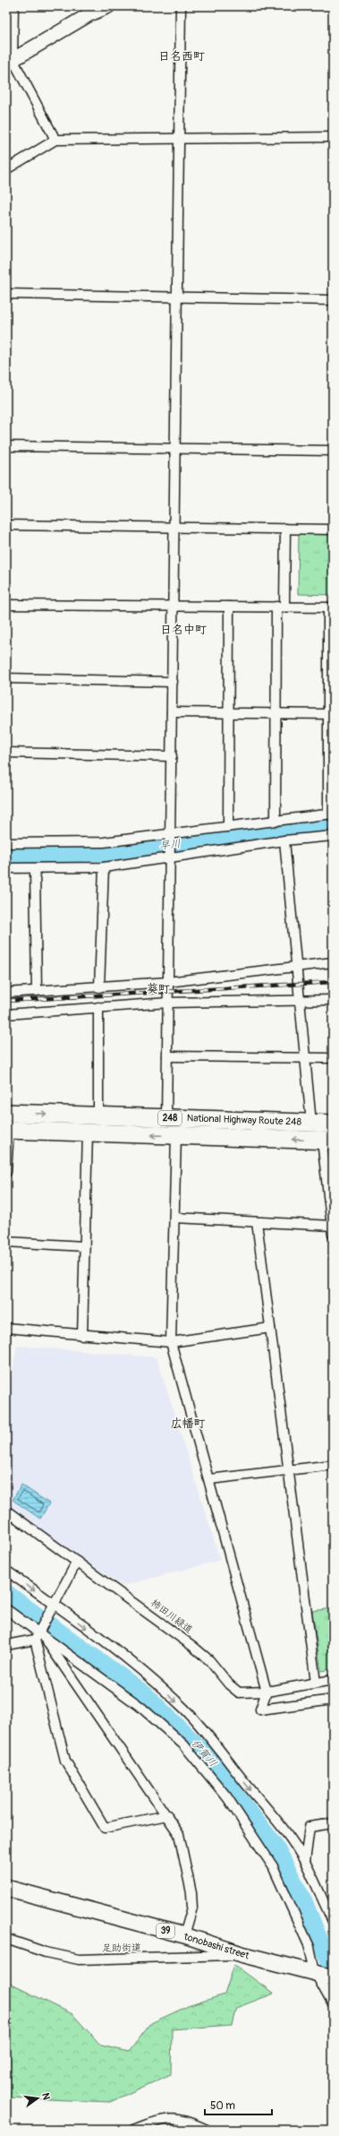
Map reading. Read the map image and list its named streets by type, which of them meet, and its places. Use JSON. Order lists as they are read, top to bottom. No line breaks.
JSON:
{"streets":{"highway":["248","National Highway Route 248"],"main road":["39","tonobashi street"],"street":["柿田川緑道","足助街道"]},"crossings":[["tonobashi street","足助街道"]],"districts":["日名西町","日名中町","葵町","広幡町"],"water":["早川","伊賀川"],"scale_bar":"50 m","north":"right"}
